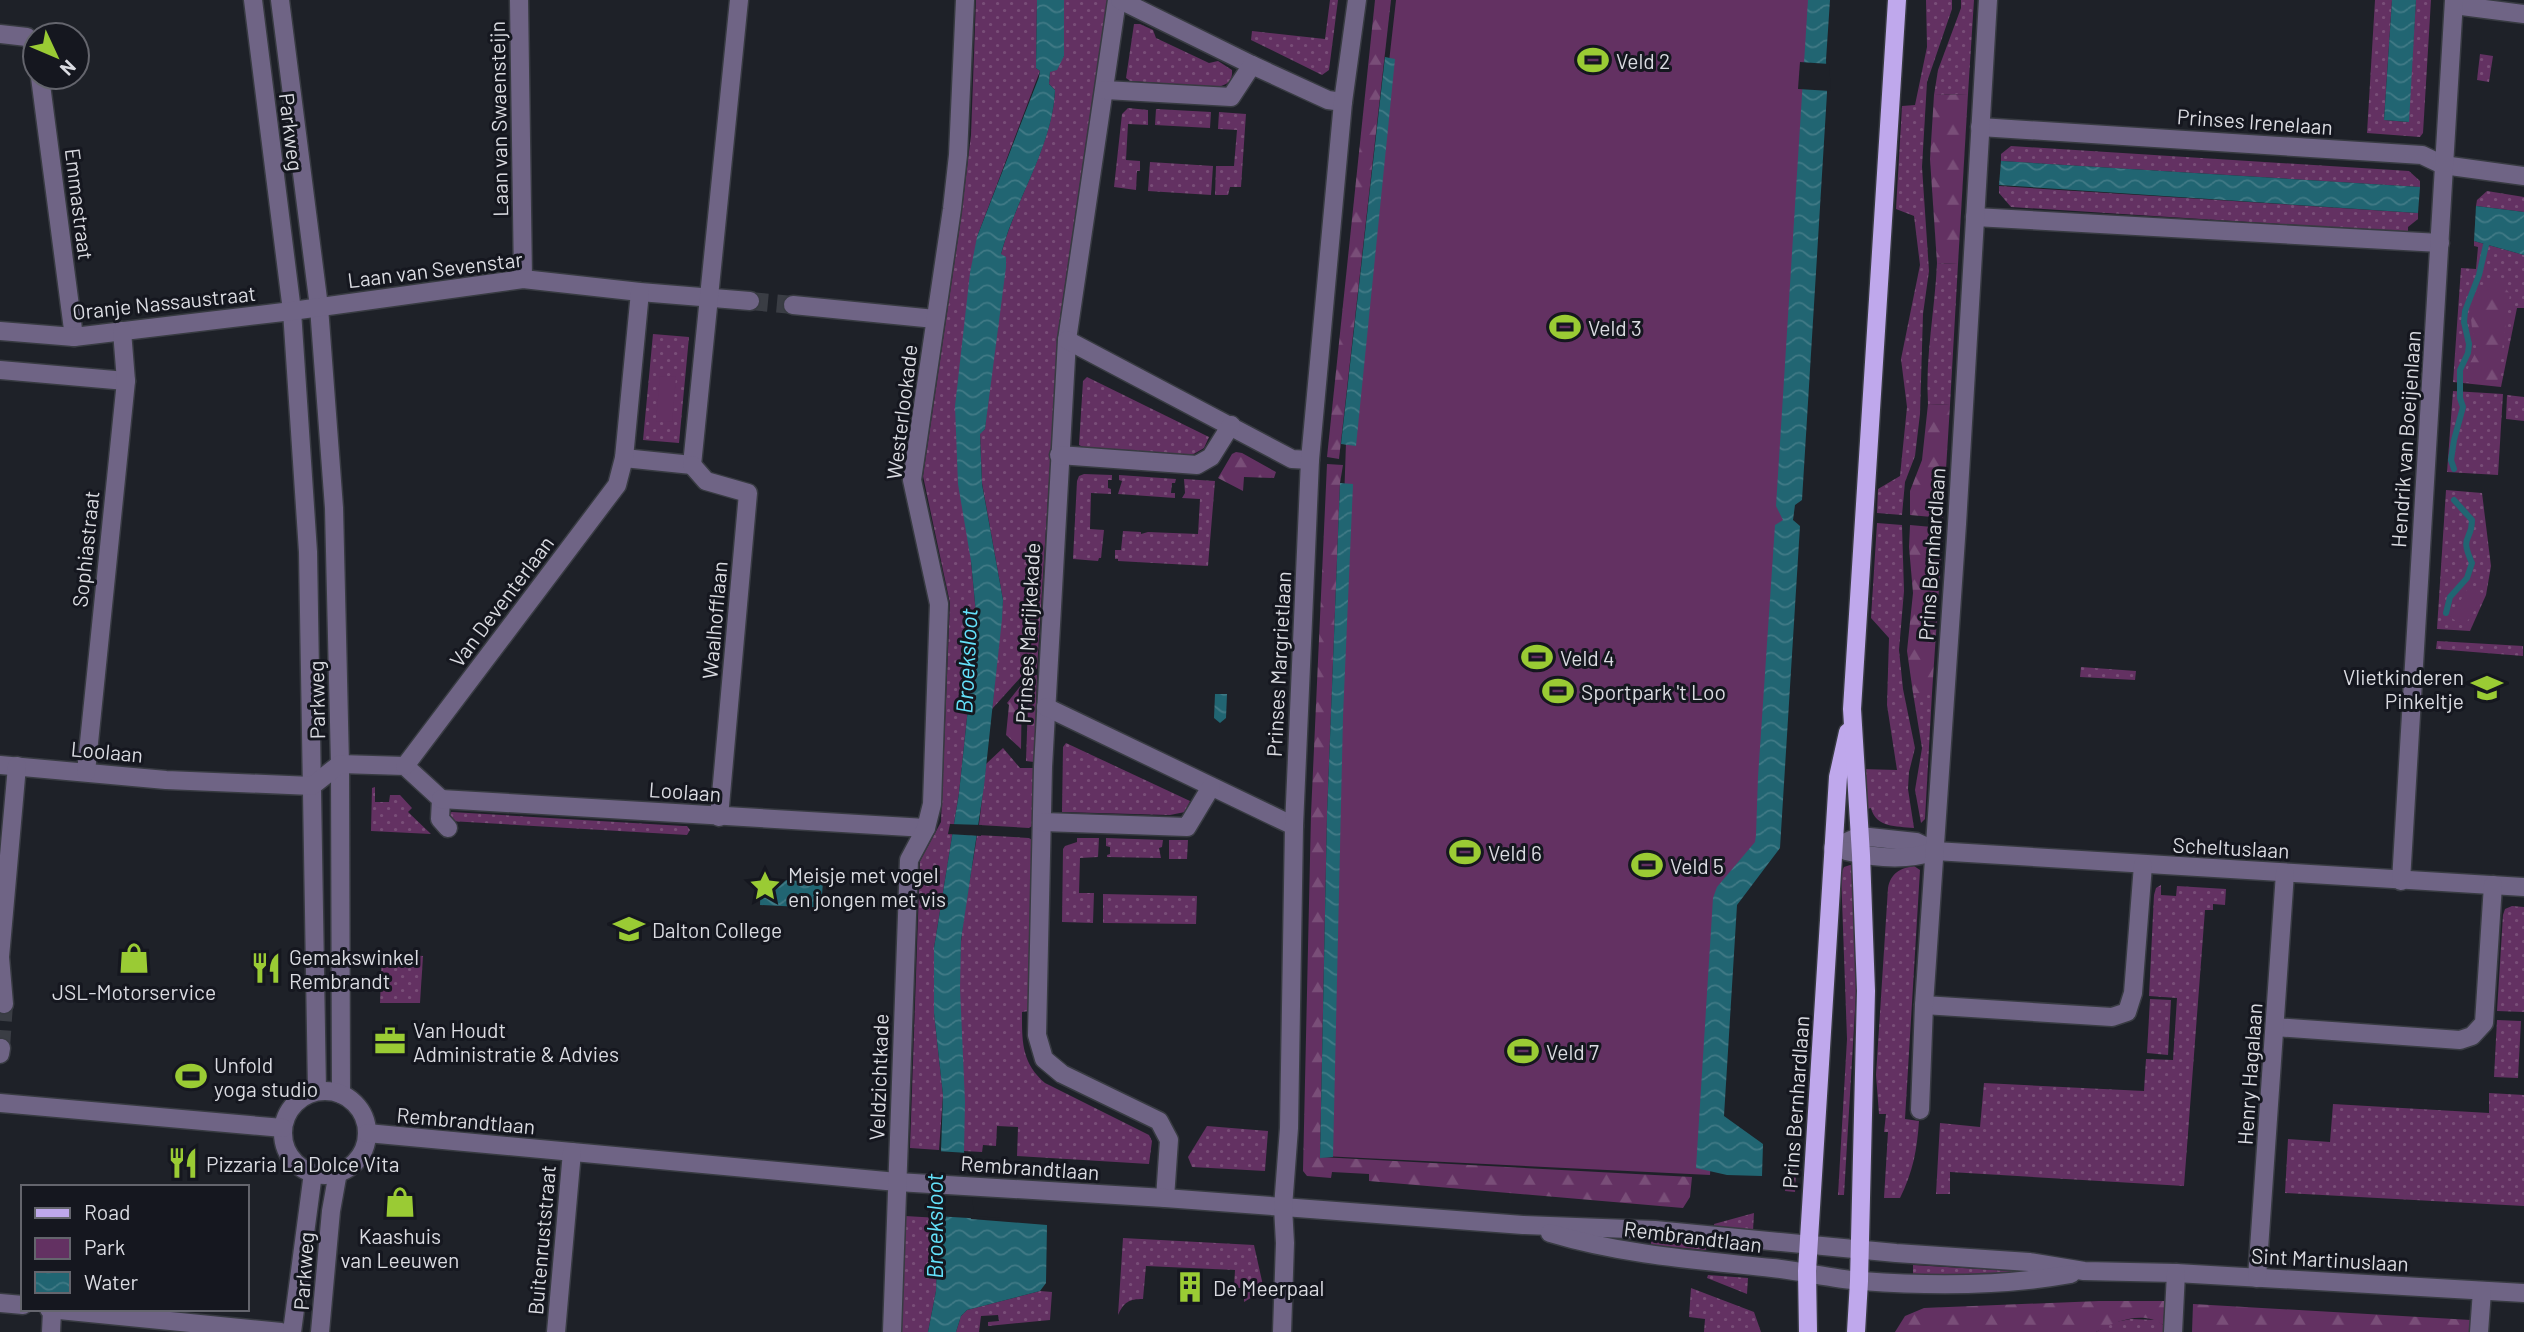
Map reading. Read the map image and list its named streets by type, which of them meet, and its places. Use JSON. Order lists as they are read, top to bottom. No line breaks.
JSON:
{"streets":{"main road":["Prins Bernhardlaan"],"street":["Laan van Swaensteijn","Prinses Irenelaan","Parkweg","Emmastraat","Laan van Sevenstar","Oranje Nassaustraat","Westerlookade","Hendrik van Boeijenlaan","Sophiastraat","Van Deventerlaan","Waalhofflaan","Prinses Marijkekade","Prinses Margrietlaan","Loolaan","Scheltuslaan","Henry Hagalaan","Veldzichtkade","Rembrandtlaan","Buitenruststraat","Sint Martinuslaan"]},"crossings":[["Laan van Swaensteijn","Laan van Sevenstar"],["Prinses Irenelaan","Hendrik van Boeijenlaan"],["Prinses Irenelaan","Prins Bernhardlaan"],["Parkweg","Laan van Sevenstar"],["Parkweg","Oranje Nassaustraat"],["Parkweg","Loolaan"],["Parkweg","Rembrandtlaan"],["Emmastraat","Oranje Nassaustraat"],["Laan van Sevenstar","Van Deventerlaan"],["Oranje Nassaustraat","Sophiastraat"],["Westerlookade","Loolaan"],["Westerlookade","Veldzichtkade"],["Hendrik van Boeijenlaan","Scheltuslaan"],["Sophiastraat","Loolaan"],["Prins Bernhardlaan","Scheltuslaan"],["Prins Bernhardlaan","Rembrandtlaan"],["Prins Bernhardlaan","Sint Martinuslaan"],["Waalhofflaan","Loolaan"],["Prinses Marijkekade","Rembrandtlaan"],["Prinses Margrietlaan","Rembrandtlaan"],["Loolaan","Veldzichtkade"],["Scheltuslaan","Henry Hagalaan"],["Henry Hagalaan","Sint Martinuslaan"],["Veldzichtkade","Rembrandtlaan"],["Rembrandtlaan","Buitenruststraat"],["Rembrandtlaan","Sint Martinuslaan"]],"water":["Broeksloot"],"places":{"sports":["Veld 2","Veld 3","Veld 4","Sportpark 't Loo","Veld 6","Veld 5","Veld 7","Unfold yoga studio"],"school or university":["Vlietkinderen Pinkeltje","Dalton College"],"place":["Meisje met vogel en jongen met vis"],"shop":["JSL-Motorservice","Kaashuis van Leeuwen"],"restaurant":["Gemakswinkel Rembrandt","Pizzaria La Dolce Vita"],"office":["Van Houdt Administratie & Advies"],"building":["De Meerpaal"]},"legend":["Road","Park","Water"],"north":"bottom right"}
